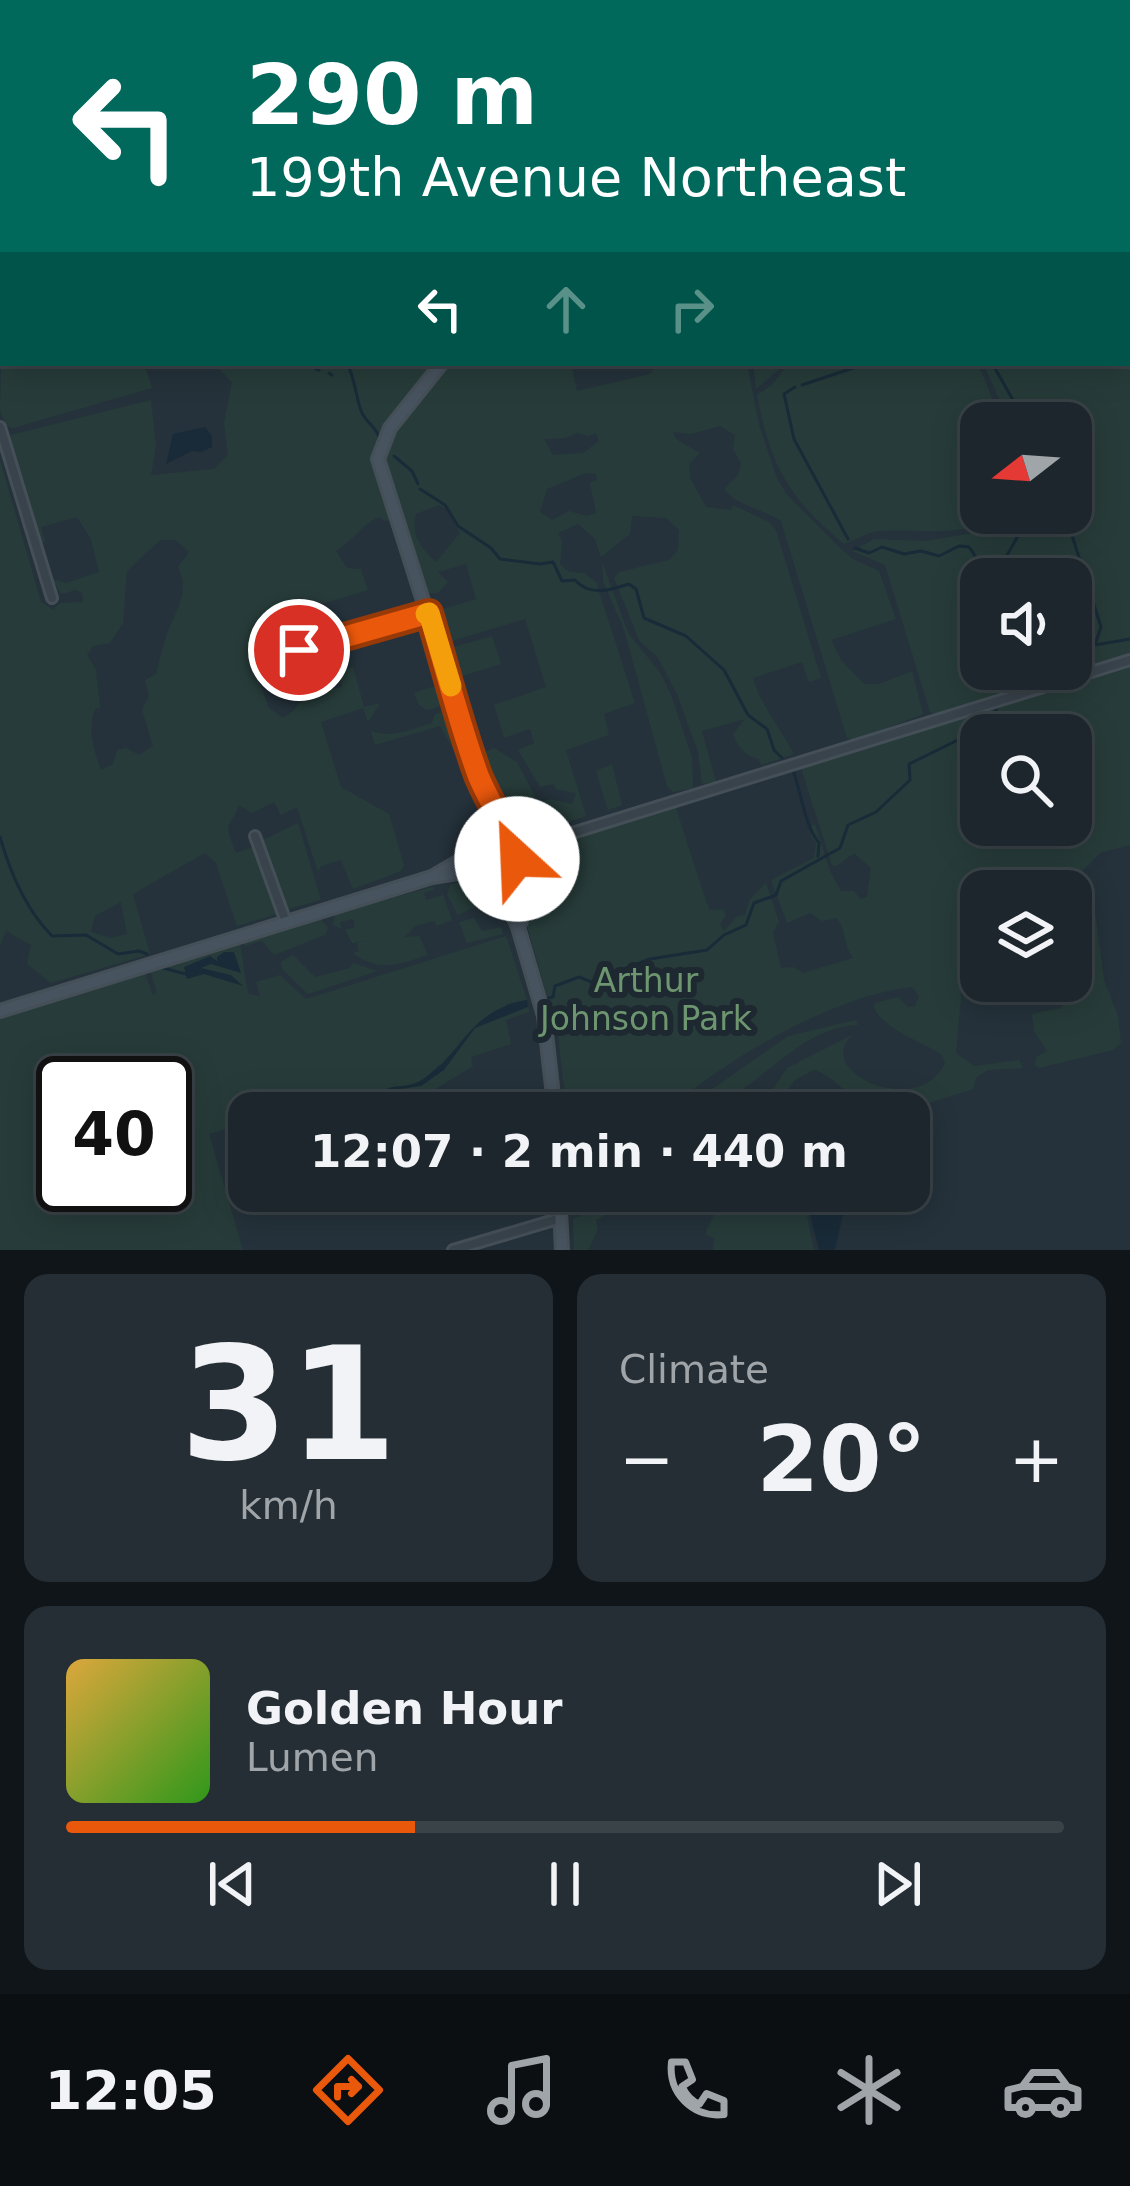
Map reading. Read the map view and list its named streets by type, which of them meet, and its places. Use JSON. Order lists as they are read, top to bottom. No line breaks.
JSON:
{"parks":["Arthur Johnson Park"],"north":"left","page":{"turn":["290 m","199th Avenue Northeast"],"limit":"40","trip":"12:07 · 2 min · 440 m","tile":[["31","km/h"],"Climate"],"heat":["−","20°","+"],"song":["Golden Hour","Lumen"],"tabs":"12:05"}}
